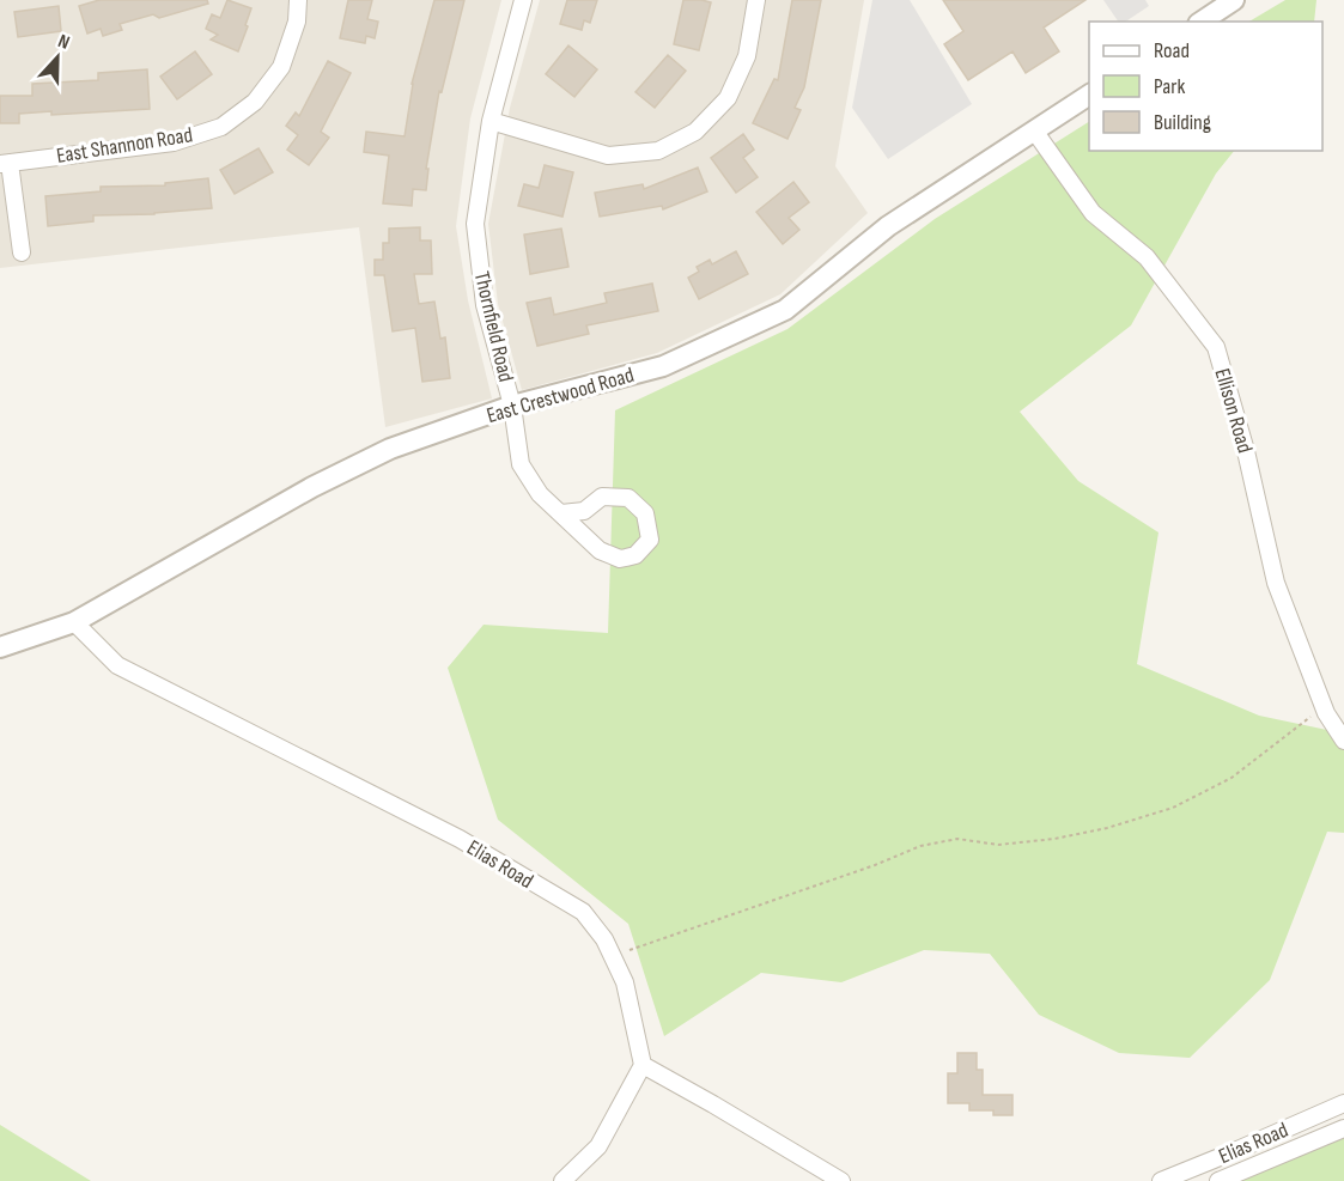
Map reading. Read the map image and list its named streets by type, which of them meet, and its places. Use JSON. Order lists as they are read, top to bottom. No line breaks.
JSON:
{"streets":{"street":["East Shannon Road","Thornfield Road","East Crestwood Road","Ellison Road","Elias Road"]},"crossings":[["Thornfield Road","East Crestwood Road"],["East Crestwood Road","Ellison Road"],["East Crestwood Road","Elias Road"]],"legend":["Road","Park","Building"],"north":"top"}
